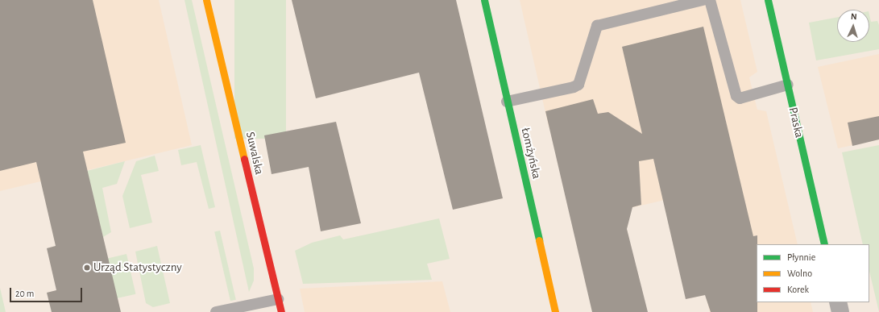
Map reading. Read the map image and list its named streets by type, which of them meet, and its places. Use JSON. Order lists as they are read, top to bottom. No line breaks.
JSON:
{"streets":{"street":["Praska","Suwalska","Łomżyńska"]},"places":["Urząd Statystyczny"],"legend":["Płynnie","Wolno","Korek"],"scale_bar":"20 m","north":"top"}
